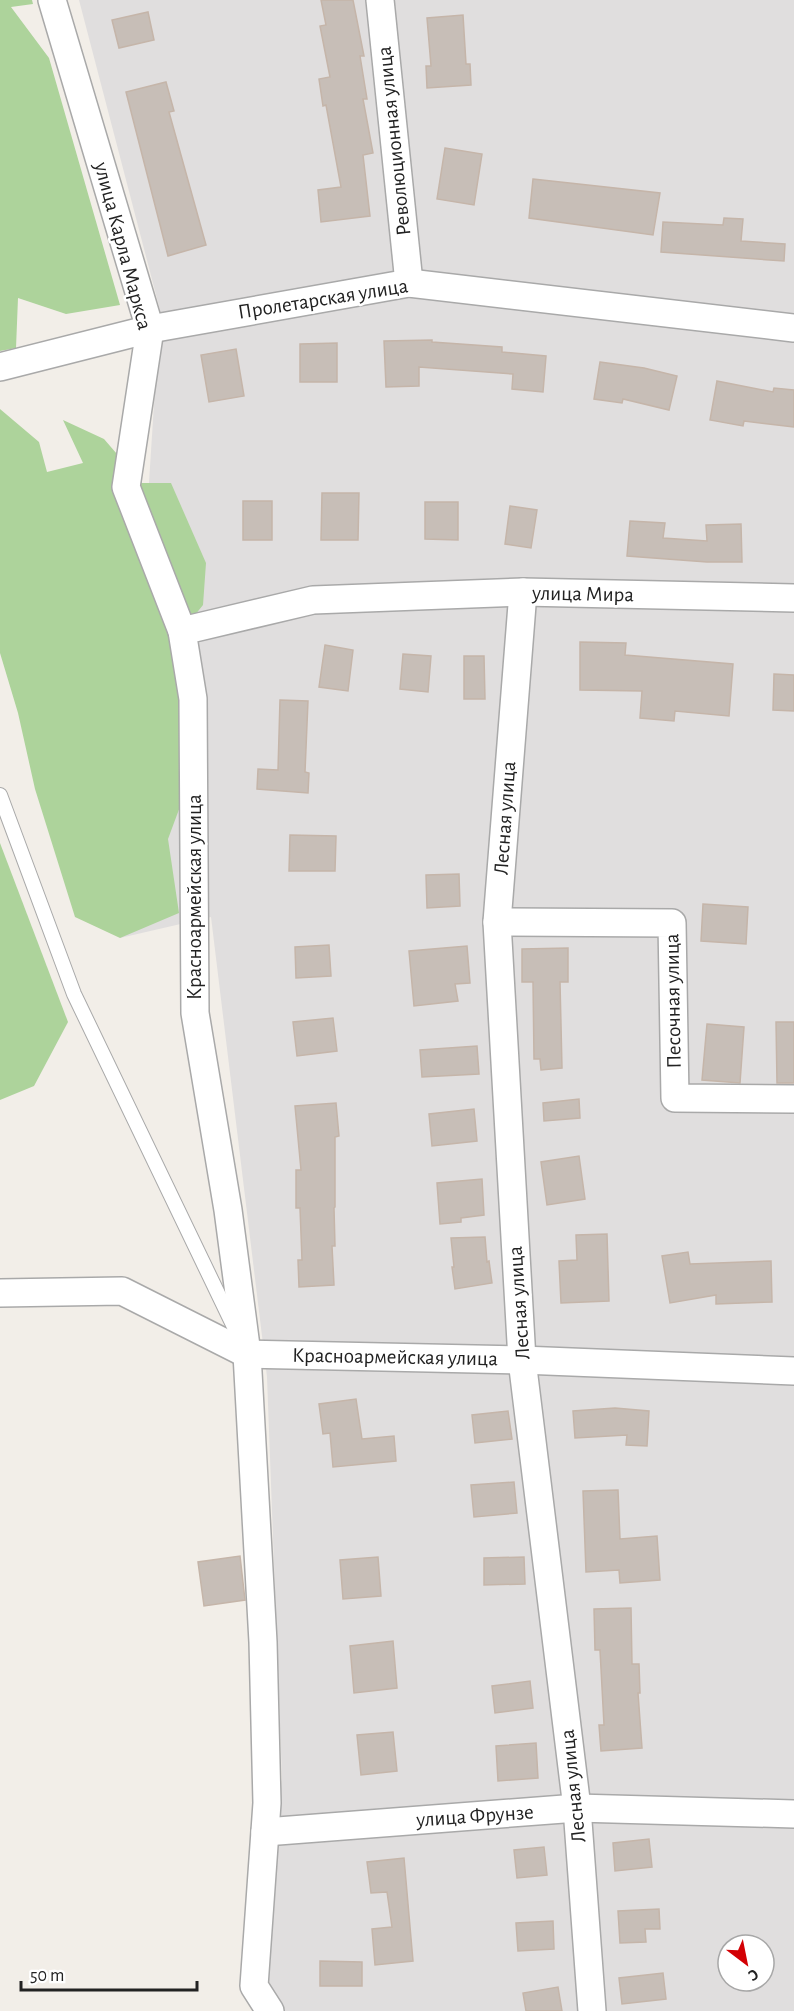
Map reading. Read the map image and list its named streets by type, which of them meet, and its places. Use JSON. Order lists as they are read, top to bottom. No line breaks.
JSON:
{"streets":{"street":["Революционная улица","улица Карла Маркса","Пролетарская улица","улица Мира","Лесная улица","Красноармейская улица","Песочная улица","улица Фрунзе"]},"crossings":[["Революционная улица","Пролетарская улица"],["улица Карла Маркса","Пролетарская улица"],["улица Карла Маркса","улица Мира"],["улица Карла Маркса","Красноармейская улица"],["улица Мира","Лесная улица"],["улица Мира","Красноармейская улица"],["Лесная улица","Красноармейская улица"],["Лесная улица","Песочная улица"],["Лесная улица","улица Фрунзе"],["Красноармейская улица","улица Фрунзе"]],"scale_bar":"50 m","north":"bottom right"}
